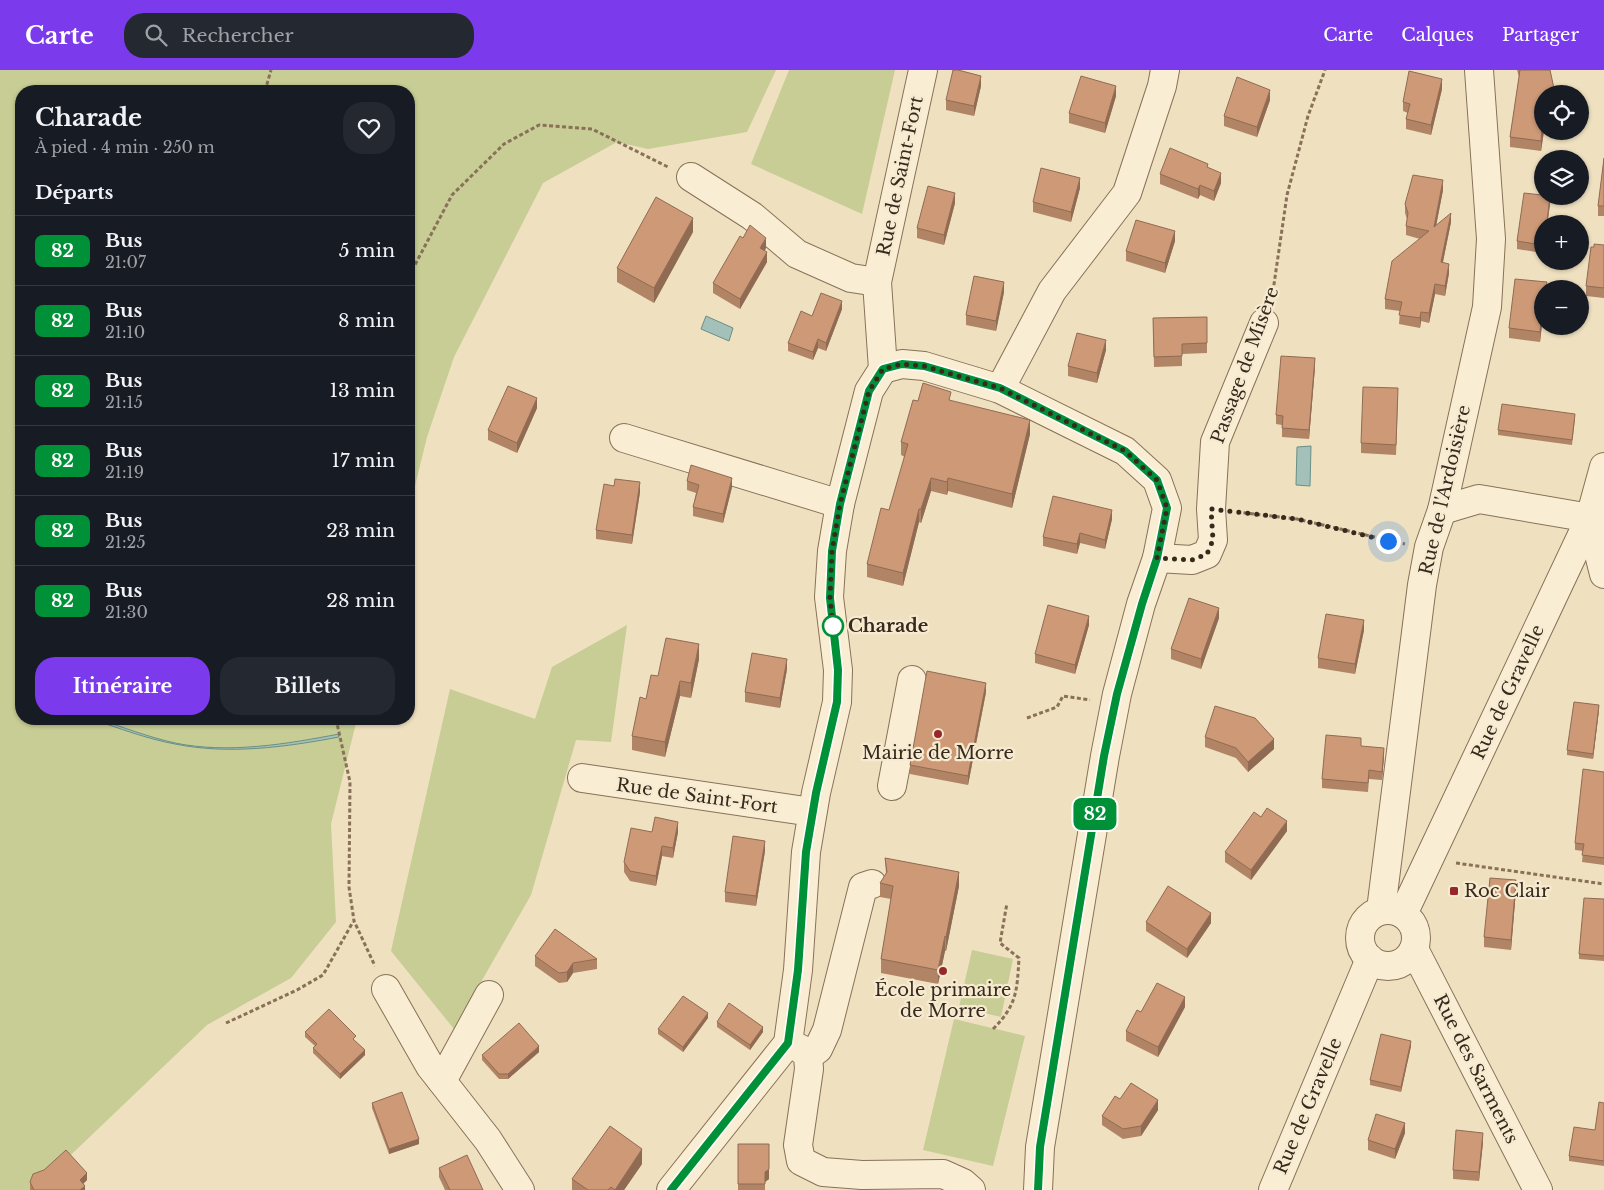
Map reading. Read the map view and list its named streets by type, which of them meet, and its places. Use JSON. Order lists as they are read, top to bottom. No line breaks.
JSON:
{"streets":{"street":["Rue de Saint-Fort","Passage de Misère","Rue de l'Ardoisière","Rue de Gravelle","Rue des Sarments"]},"crossings":[["Rue de l'Ardoisière","Rue de Gravelle"],["Rue de l'Ardoisière","Rue des Sarments"],["Rue de Gravelle","Rue des Sarments"]],"places":{"other":["Charade","Mairie de Morre","École primaire de Morre"],"transit":["Roc Clair"]},"lines":["bus line 82"],"page":{"header":"Carte","search":"Rechercher","nav":["Carte","Calques","Partager"],"on_map":"82","map_buttons":["+","−"],"heading":[["Charade","À pied · 4 min · 250 m"],"Départs"],"list":[{"mark":"82","name":"Bus","note":"21:07","value":"5 min"},{"mark":"82","name":"Bus","note":"21:10","value":"8 min"},{"mark":"82","name":"Bus","note":"21:15","value":"13 min"},{"mark":"82","name":"Bus","note":"21:19","value":"17 min"},{"mark":"82","name":"Bus","note":"21:25","value":"23 min"},{"mark":"82","name":"Bus","note":"21:30","value":"28 min"}],"buttons":["Itinéraire","Billets"]}}
